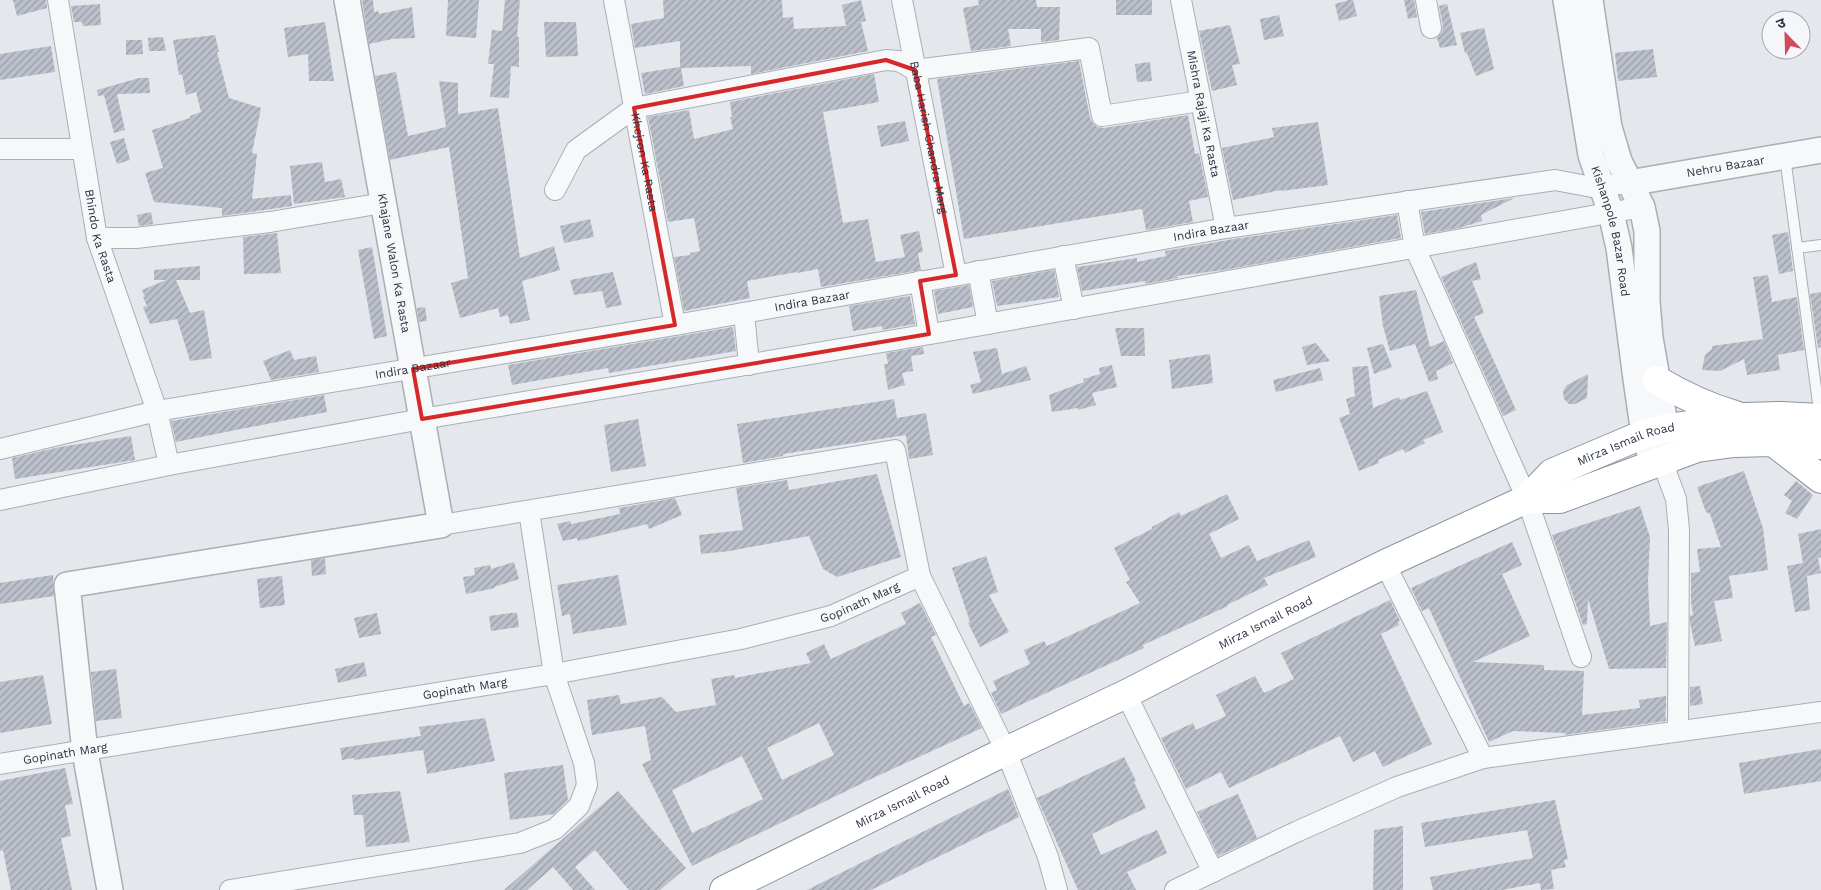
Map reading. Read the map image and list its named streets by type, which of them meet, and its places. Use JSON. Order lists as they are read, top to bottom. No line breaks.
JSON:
{"streets":{"highway":["Mirza Ismail Road"],"street":["Mishra Rajaji Ka Rasta","Baba Harish Chandra Marg","Khejron Ka Rasta","Nehru Bazaar","Indira Bazaar","Kishanpole Bazar Road","Bhindo Ka Rasta","Khajane Walon Ka Rasta","Gopinath Marg"]},"crossings":[["Mishra Rajaji Ka Rasta","Indira Bazaar"],["Baba Harish Chandra Marg","Indira Bazaar"],["Khejron Ka Rasta","Indira Bazaar"],["Nehru Bazaar","Indira Bazaar"],["Indira Bazaar","Kishanpole Bazar Road"],["Indira Bazaar","Bhindo Ka Rasta"],["Indira Bazaar","Khajane Walon Ka Rasta"],["Kishanpole Bazar Road","Mirza Ismail Road"]],"north":"top left"}
